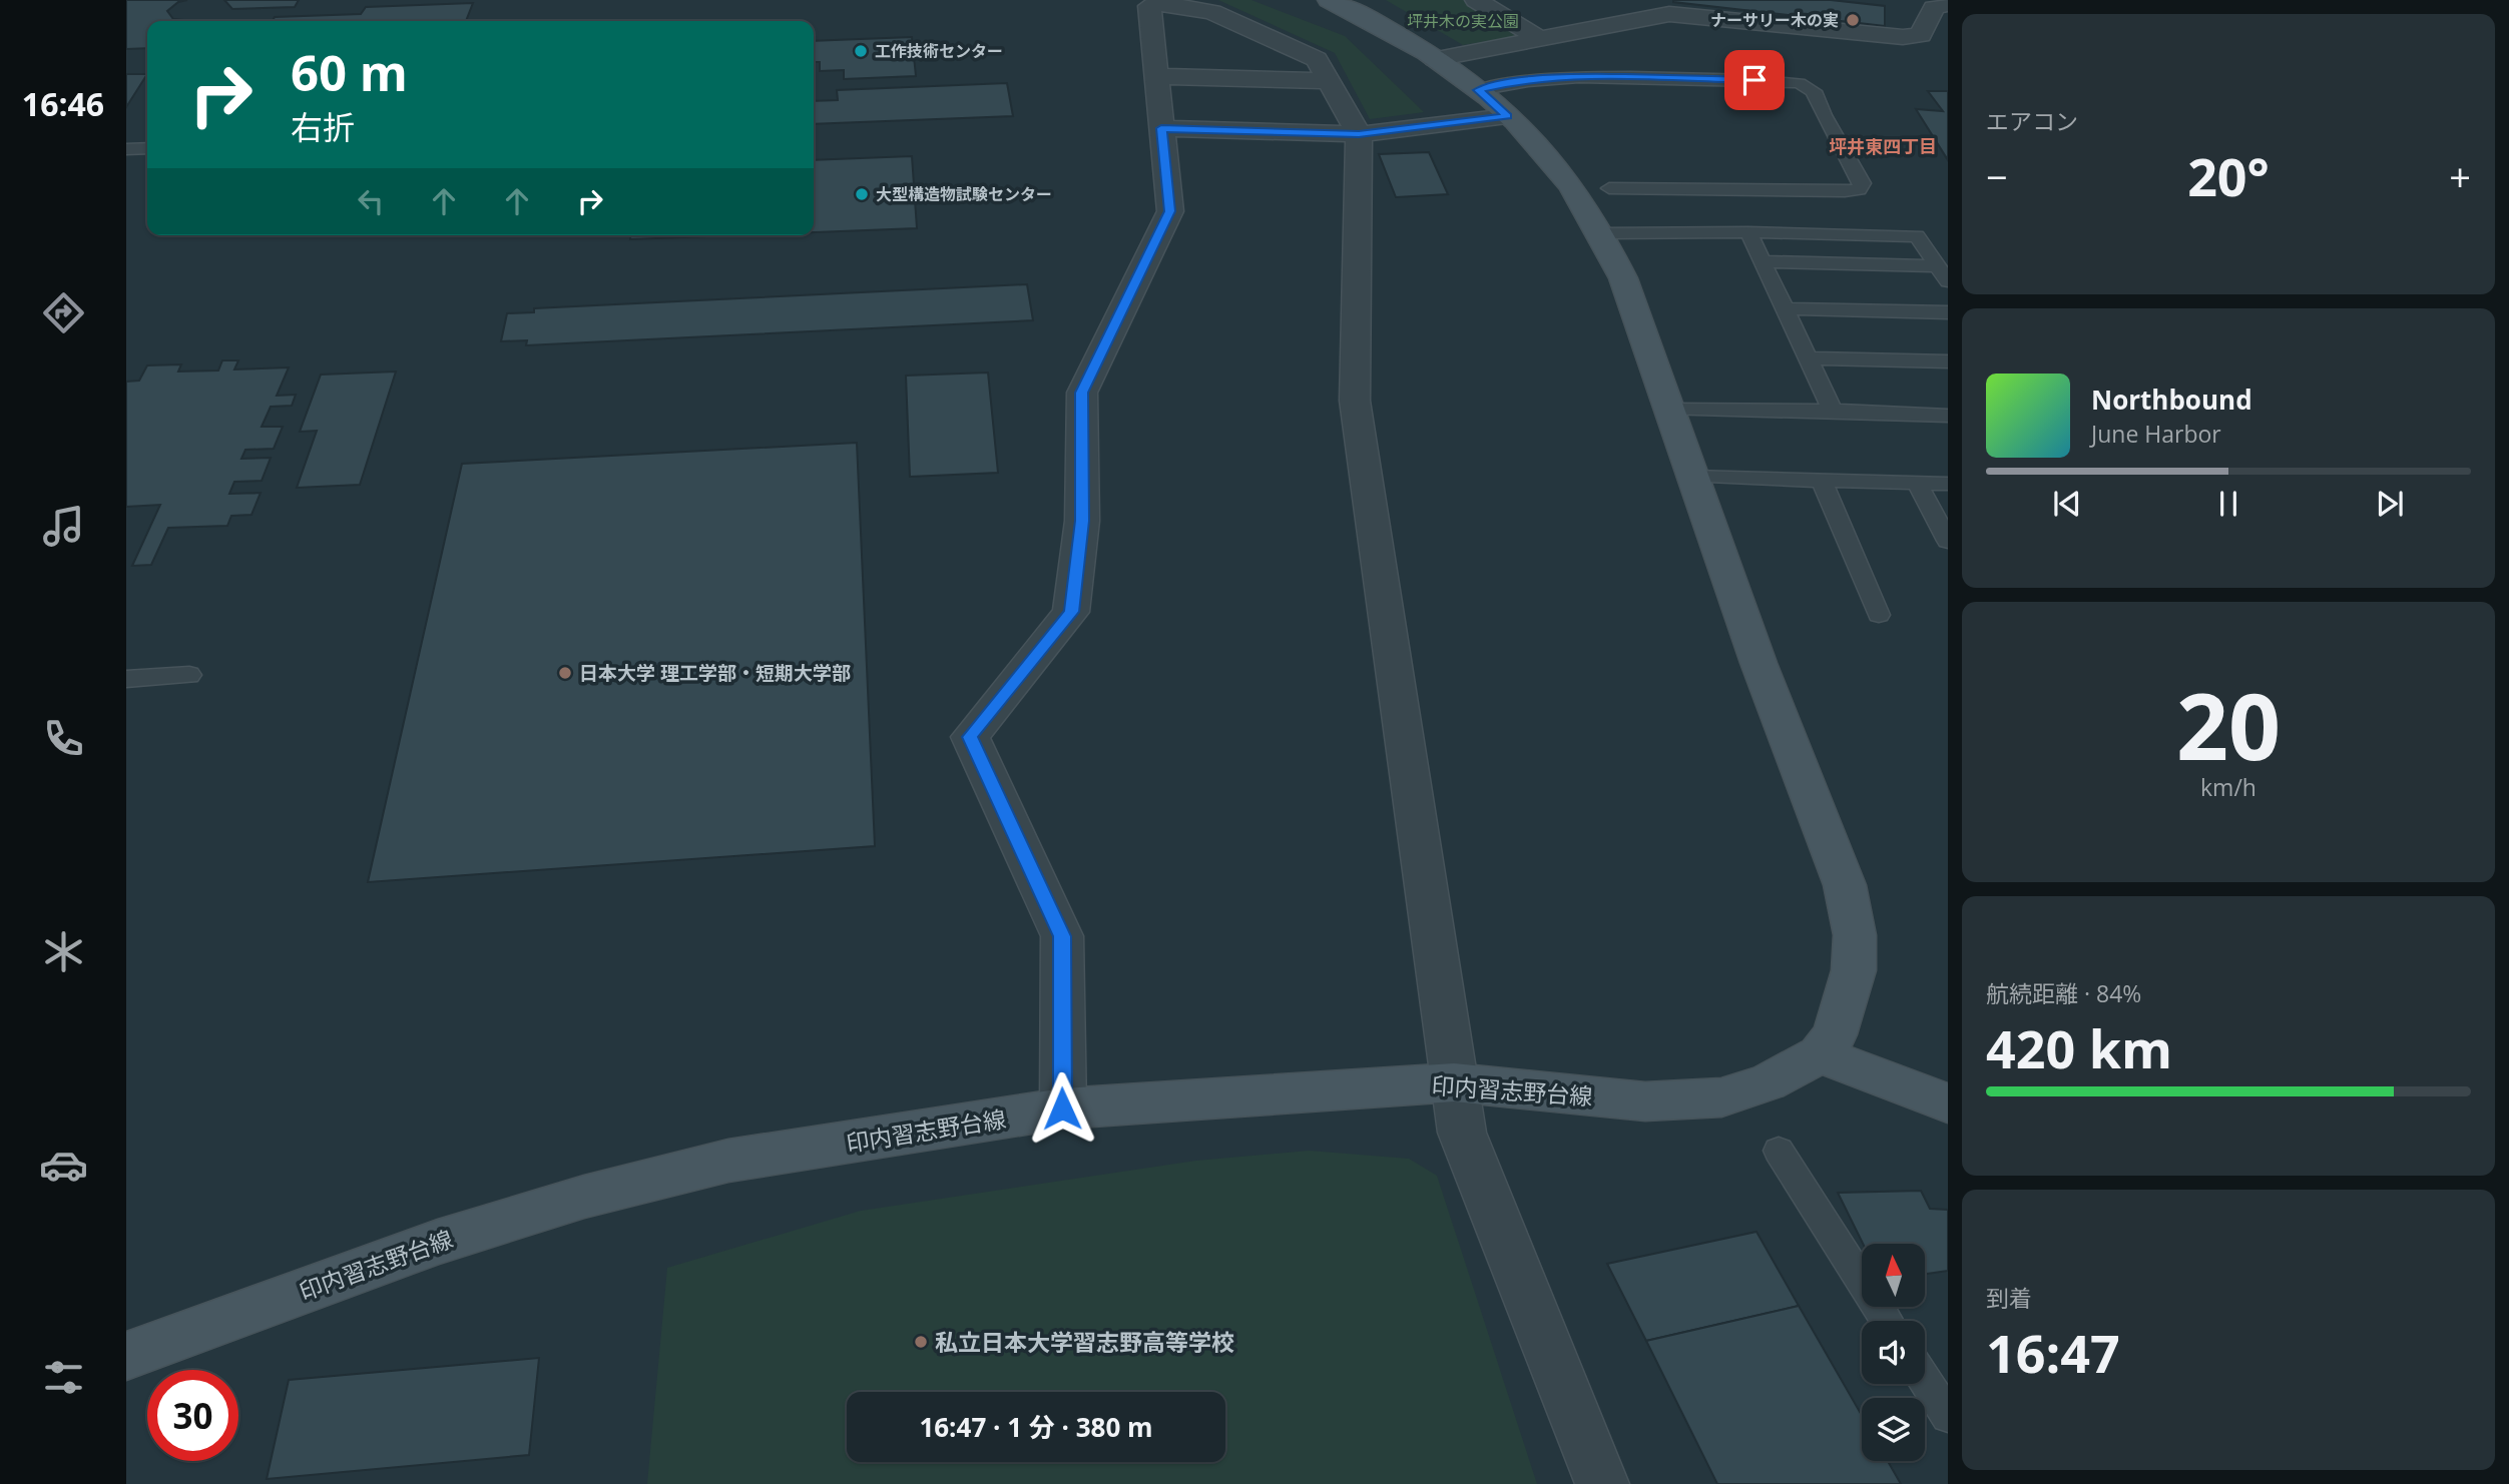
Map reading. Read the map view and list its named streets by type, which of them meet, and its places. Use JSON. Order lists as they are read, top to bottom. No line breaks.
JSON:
{"streets":{"street":["印内習志野台線"]},"districts":["坪井東四丁目"],"parks":["坪井木の実公園"],"places":["ナーサリー木の実","工作技術センター","大型構造物試験センター","日本大学 理工学部・短期大学部","私立日本大学習志野高等学校"],"north":"top","page":{"tabs":"16:46","tile":["エアコン",["20","km/h"],["航続距離 · 84%","420 km"],["到着","16:47"]],"turn":["60 m","右折"],"heat":["−","20°","+"],"song":["Northbound","June Harbor"],"limit":"30","trip":"16:47 · 1 分 · 380 m"}}
